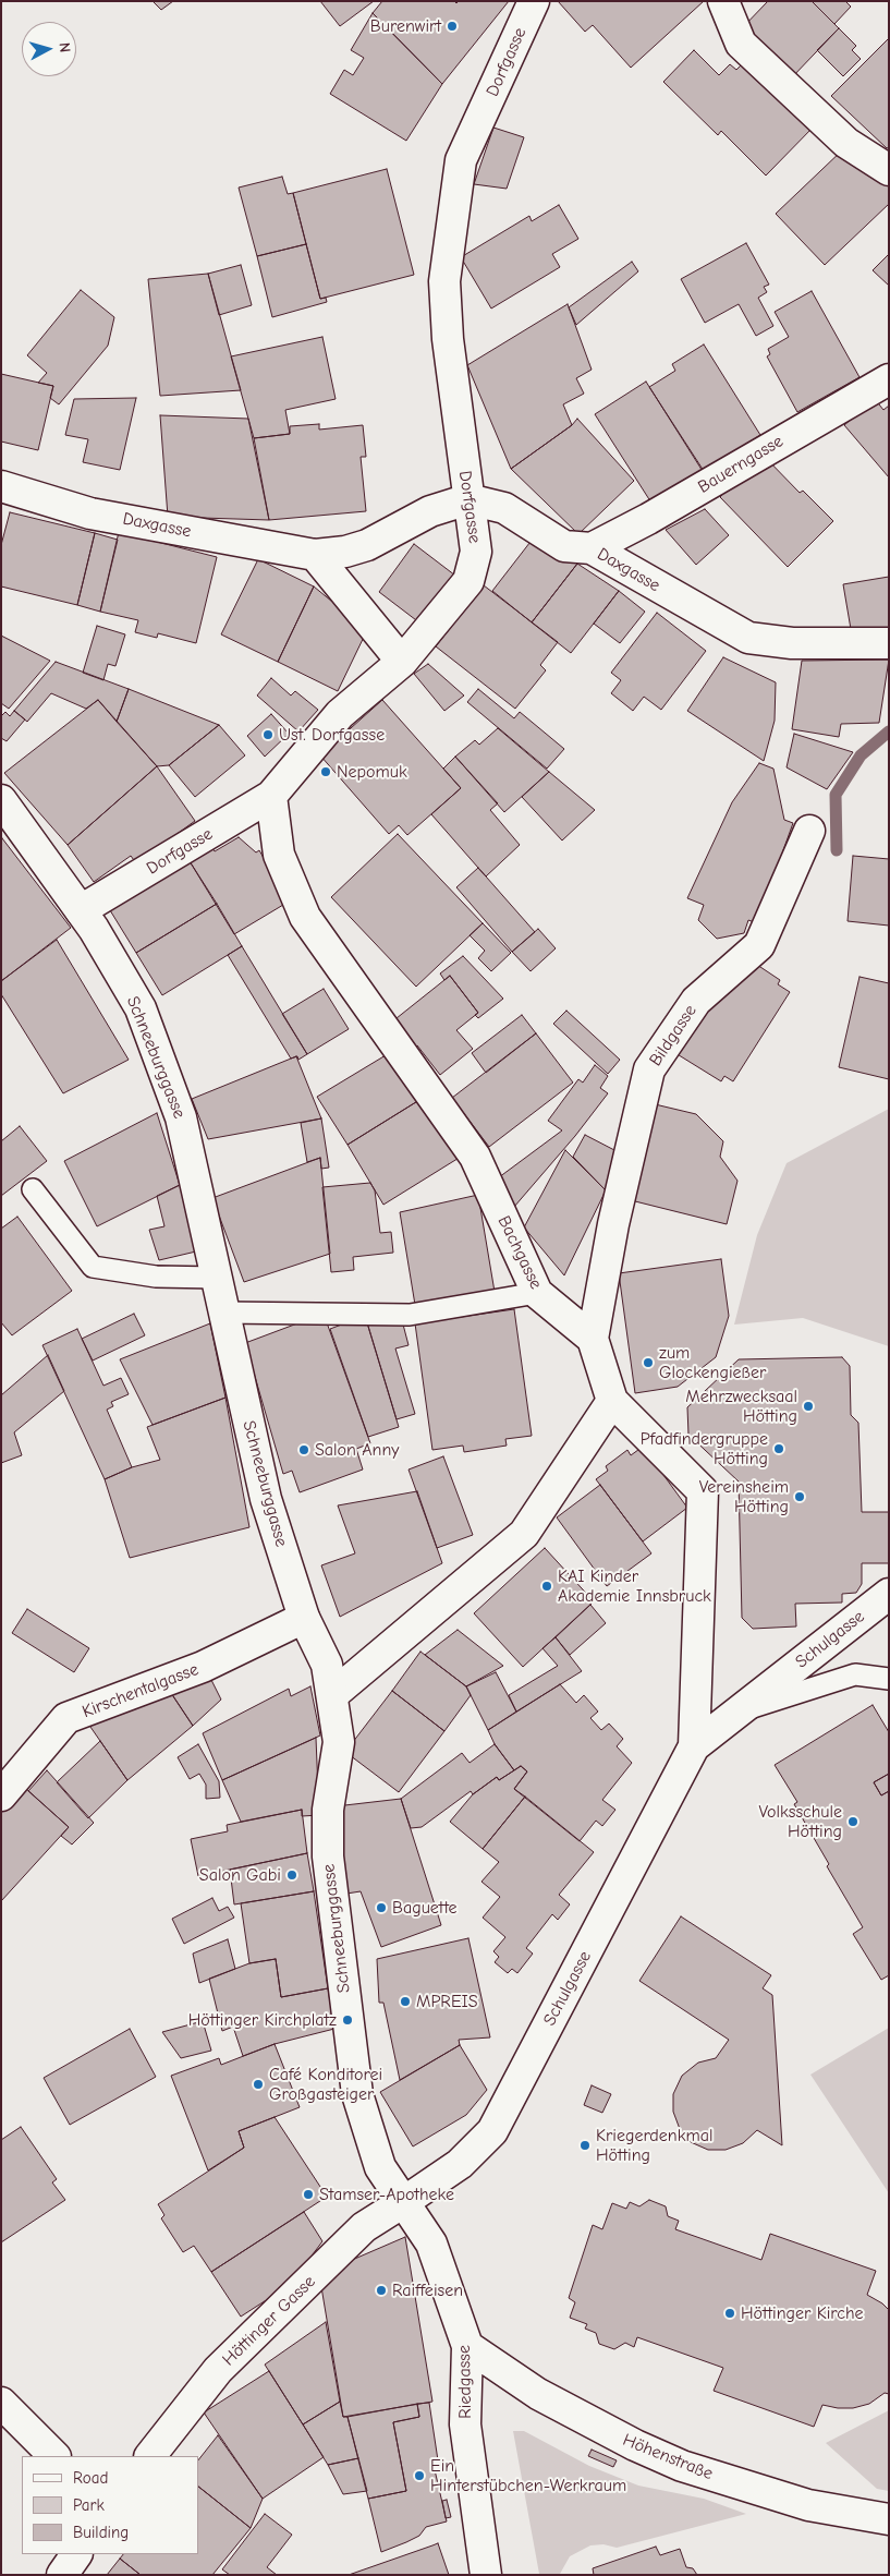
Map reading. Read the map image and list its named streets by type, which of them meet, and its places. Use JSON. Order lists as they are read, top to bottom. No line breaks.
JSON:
{"streets":{"street":["Dorfgasse","Bauerngasse","Daxgasse","Bildgasse","Schneeburggasse","Bachgasse","Schulgasse","Kirschentalgasse","Höttinger Gasse","Riedgasse","Höhenstraße"]},"crossings":[["Dorfgasse","Daxgasse"],["Dorfgasse","Schneeburggasse"],["Dorfgasse","Bachgasse"],["Bauerngasse","Daxgasse"],["Bildgasse","Bachgasse"],["Schneeburggasse","Schulgasse"],["Schneeburggasse","Kirschentalgasse"],["Schneeburggasse","Höttinger Gasse"],["Schneeburggasse","Riedgasse"],["Schulgasse","Höttinger Gasse"],["Schulgasse","Riedgasse"],["Höttinger Gasse","Riedgasse"],["Riedgasse","Höhenstraße"]],"places":["Burenwirt","Ust. Dorfgasse","Nepomuk","zum Glockengießer","Mehrzwecksaal Hötting","Pfadfindergruppe Hötting","Salon Anny","Vereinsheim Hötting","KAI Kinder Akademie Innsbruck","Volksschule Hötting","Salon Gabi","Baguette","MPREIS","Höttinger Kirchplatz","Café Konditorei Großgasteiger","Kriegerdenkmal Hötting","Stamser-Apotheke","Raiffeisen","Höttinger Kirche","Ein Hinterstübchen-Werkraum"],"legend":["Road","Park","Building"],"north":"right"}
